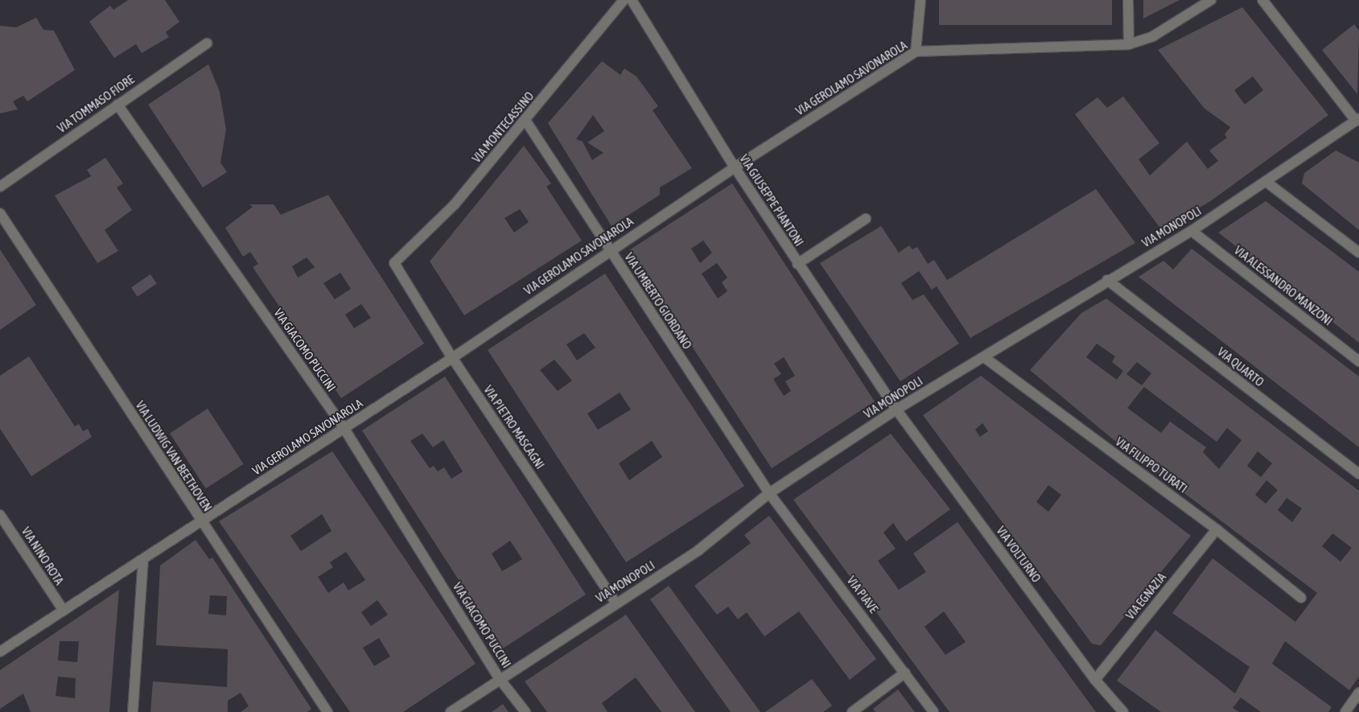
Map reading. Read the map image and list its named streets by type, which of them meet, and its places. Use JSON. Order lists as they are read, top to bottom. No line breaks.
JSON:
{"streets":{"street":["VIA GEROLAMO SAVONAROLA","VIA TOMMASO FIORE","VIA MONTECASSINO","VIA GIUSEPPE PIANTONI","VIA MONOPOLI","VIA ALESSANDRO MANZONI","VIA UMBERTO GIORDANO","VIA GIACOMO PUCCINI","VIA QUARTO","VIA PIETRO MASCAGNI","VIA LUDWIG VAN BEETHOVEN","VIA FILIPPO TURATI","VIA VOLTURNO","VIA NINO ROTA","VIA PIAVE","VIA EGNAZIA"]},"crossings":[["VIA GEROLAMO SAVONAROLA","VIA GIUSEPPE PIANTONI"],["VIA GEROLAMO SAVONAROLA","VIA UMBERTO GIORDANO"],["VIA GEROLAMO SAVONAROLA","VIA GIACOMO PUCCINI"],["VIA GEROLAMO SAVONAROLA","VIA PIETRO MASCAGNI"],["VIA GEROLAMO SAVONAROLA","VIA LUDWIG VAN BEETHOVEN"],["VIA GEROLAMO SAVONAROLA","VIA NINO ROTA"],["VIA TOMMASO FIORE","VIA GIACOMO PUCCINI"],["VIA MONTECASSINO","VIA UMBERTO GIORDANO"],["VIA MONTECASSINO","VIA PIETRO MASCAGNI"],["VIA GIUSEPPE PIANTONI","VIA MONOPOLI"],["VIA GIUSEPPE PIANTONI","VIA VOLTURNO"],["VIA MONOPOLI","VIA ALESSANDRO MANZONI"],["VIA MONOPOLI","VIA UMBERTO GIORDANO"],["VIA MONOPOLI","VIA GIACOMO PUCCINI"],["VIA MONOPOLI","VIA QUARTO"],["VIA MONOPOLI","VIA PIETRO MASCAGNI"],["VIA MONOPOLI","VIA FILIPPO TURATI"],["VIA MONOPOLI","VIA VOLTURNO"],["VIA MONOPOLI","VIA PIAVE"],["VIA UMBERTO GIORDANO","VIA PIAVE"],["VIA FILIPPO TURATI","VIA EGNAZIA"],["VIA VOLTURNO","VIA EGNAZIA"]]}
